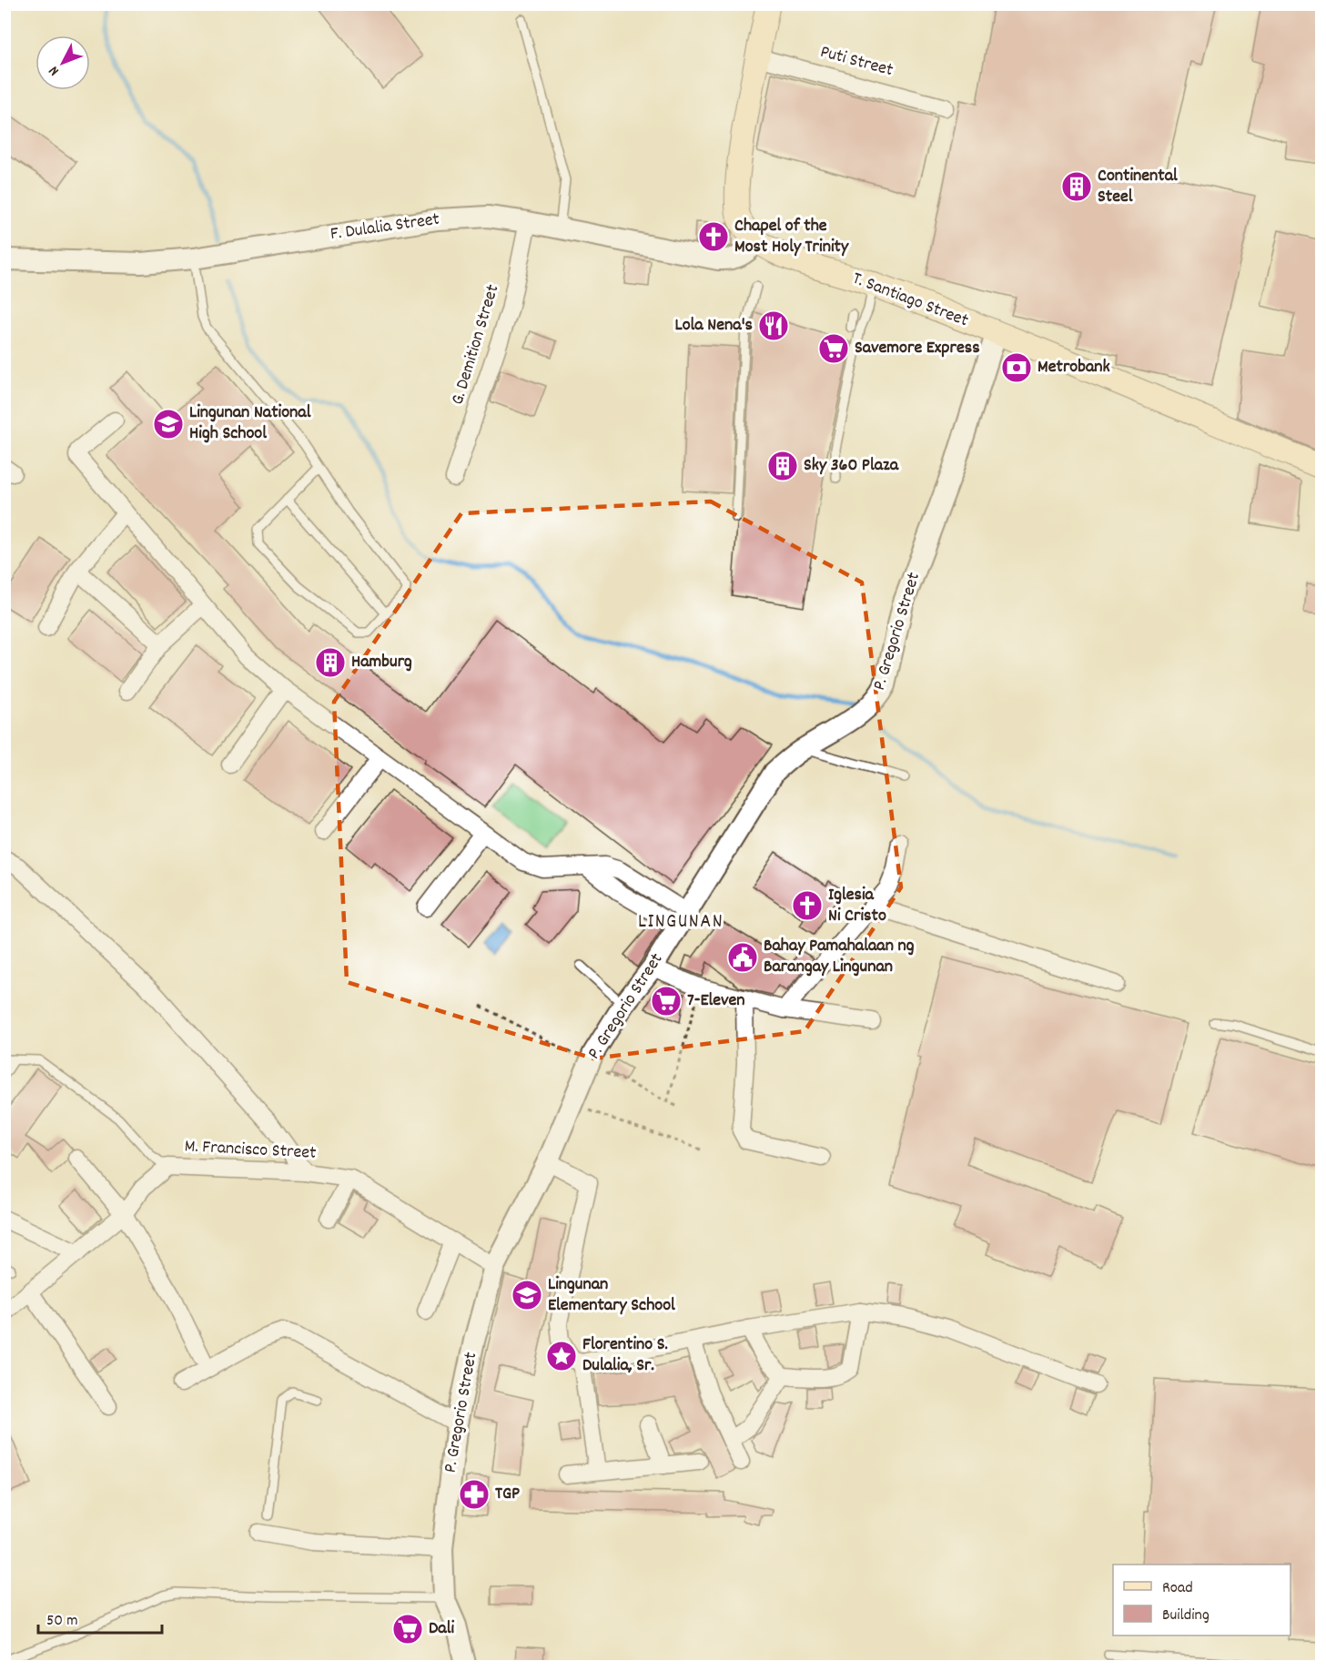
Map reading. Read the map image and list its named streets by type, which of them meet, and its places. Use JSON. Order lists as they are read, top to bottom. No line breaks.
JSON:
{"streets":{"main road":["T. Santiago Street"],"street":["Puti Street","F. Dulalia Street","G. Demition Street","P. Gregorio Street","M. Francisco Street"]},"crossings":[["Puti Street","T. Santiago Street"],["F. Dulalia Street","T. Santiago Street"],["F. Dulalia Street","G. Demition Street"],["T. Santiago Street","P. Gregorio Street"],["P. Gregorio Street","M. Francisco Street"]],"districts":["LINGUNAN"],"places":{"building":["Continental Steel","Sky 360 Plaza","Hamburg"],"church":["Chapel of the Most Holy Trinity","Iglesia Ni Cristo"],"restaurant":["Lola Nena's"],"supermarket":["Savemore Express","7-Eleven","Dali"],"bank":["Metrobank"],"school or university":["Lingunan National High School","Lingunan Elementary School"],"public building":["Bahay Pamahalaan ng Barangay Lingunan"],"place":["Florentino S. Dulalia, Sr."],"pharmacy":["TGP"]},"legend":["Road","Building"],"scale_bar":"50 m","north":"bottom left"}
